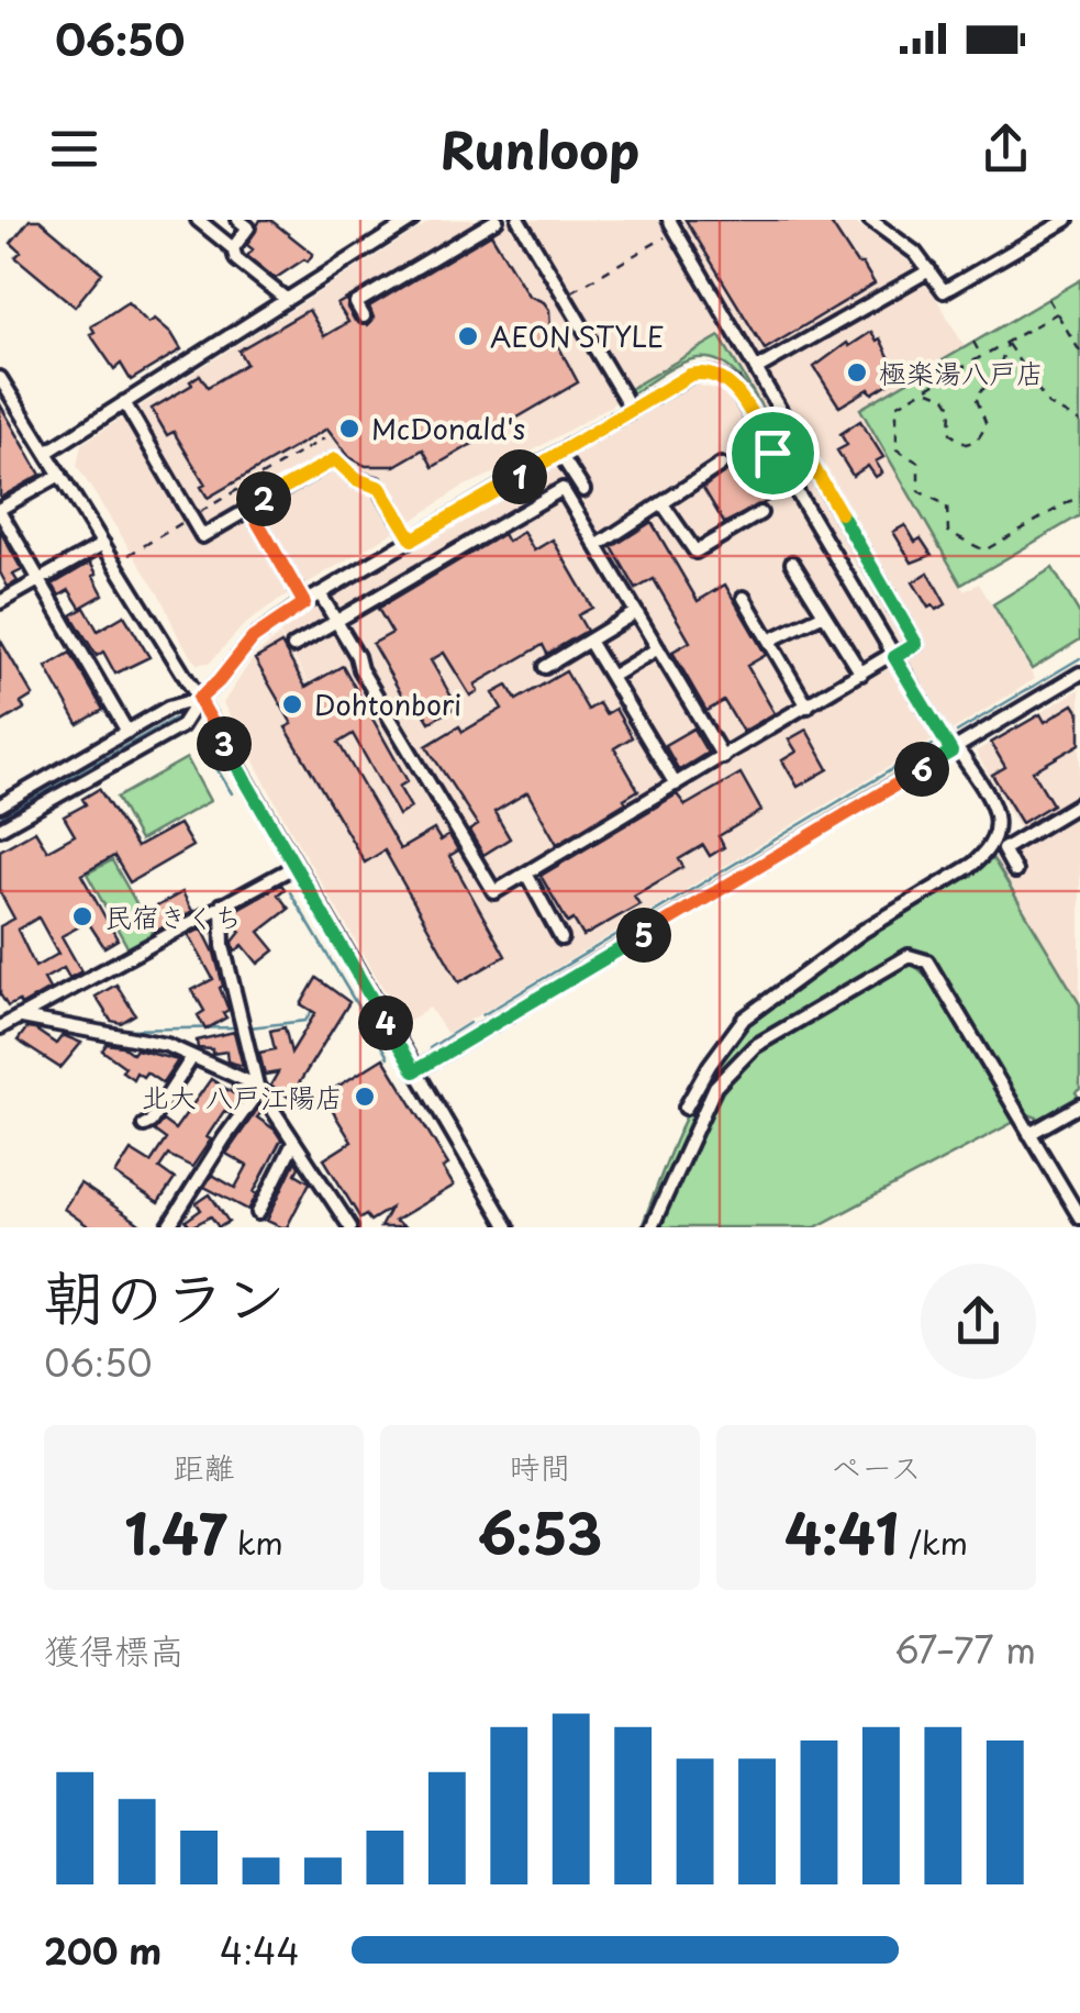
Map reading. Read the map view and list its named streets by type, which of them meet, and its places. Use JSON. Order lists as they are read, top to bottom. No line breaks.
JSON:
{"places":["AEON STYLE","極楽湯八戸店","McDonald's","Dohtonbori","民宿きくち","北大 八戸江陽店"],"page":{"status":"06:50","header":"Runloop","pins":["1","2","3","6","5","4"],"heading":["朝のラン","06:50"],"stats":[["距離","1.47 km"],["時間","6:53"],["ペース","4:41 /km"]],"chart":["獲得標高","67–77 m"],"list":[{"name":"200 m","note":"4:44"}]}}
